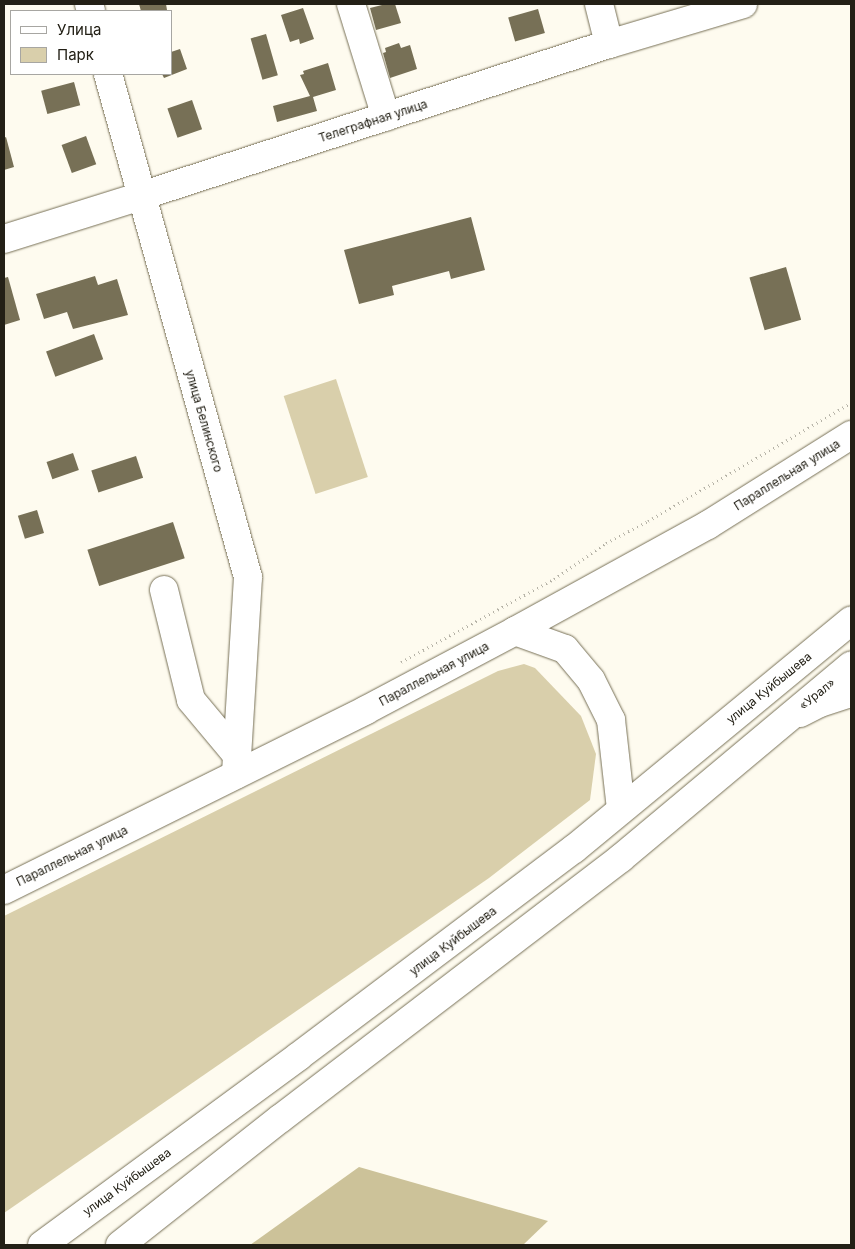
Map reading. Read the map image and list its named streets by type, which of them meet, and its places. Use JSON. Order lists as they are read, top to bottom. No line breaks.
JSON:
{"streets":{"main road":["Телеграфная улица","улица Белинского","Параллельная улица","улица Куйбышева","«Урал»"]},"crossings":[["Телеграфная улица","улица Белинского"],["улица Белинского","Параллельная улица"]],"legend":["Улица","Парк"]}
